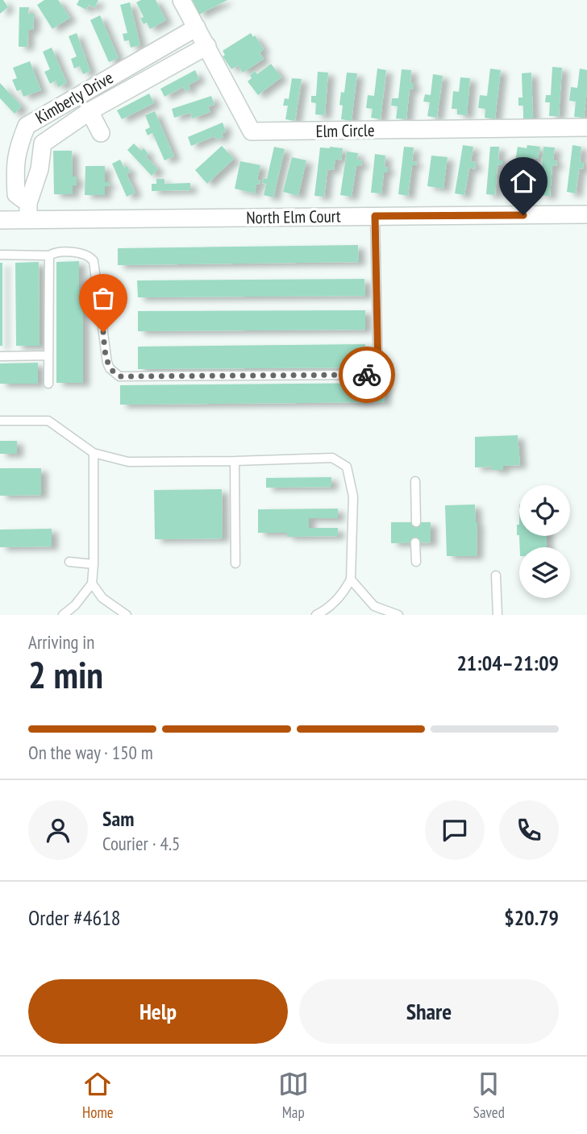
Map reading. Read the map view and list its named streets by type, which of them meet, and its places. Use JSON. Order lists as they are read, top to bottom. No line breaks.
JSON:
{"streets":{"street":["Kimberly Drive","Elm Circle","North Elm Court"]},"crossings":[["Kimberly Drive","Elm Circle"],["Kimberly Drive","North Elm Court"]],"page":{"heading":["2 min","Arriving in","21:04–21:09"],"panel":["Sam","Courier · 4.5","Order #4618","$20.79"],"bar":"On the way · 150 m","buttons":["Help","Share"],"tabs":["Home","Map","Saved"]}}
